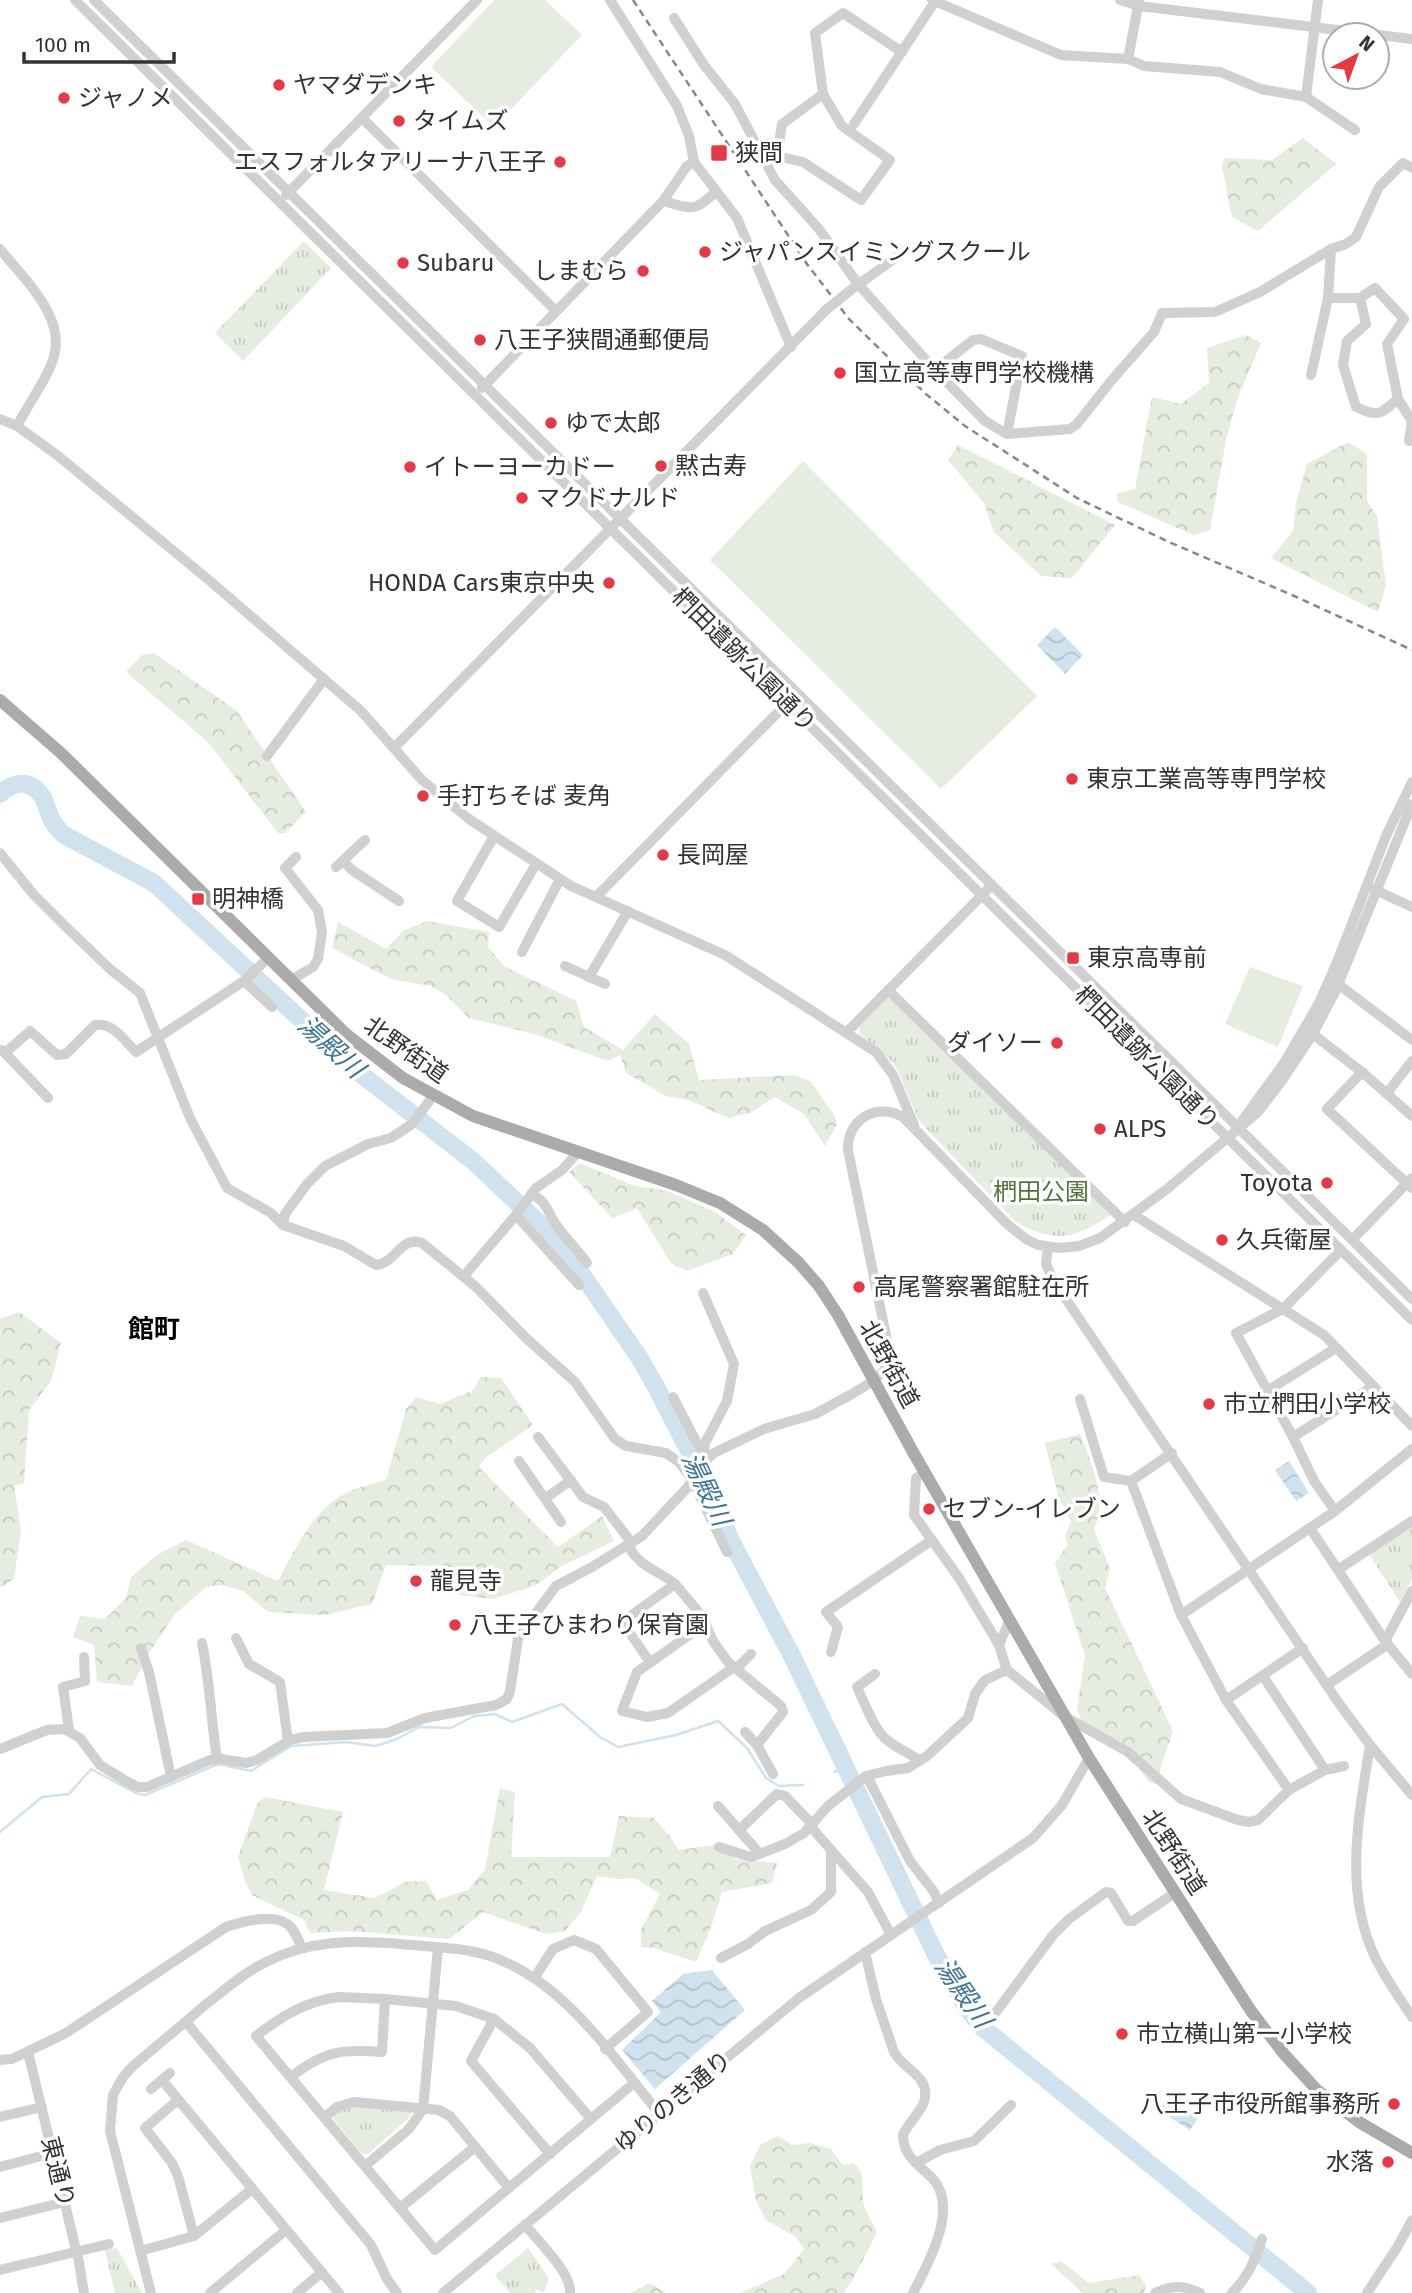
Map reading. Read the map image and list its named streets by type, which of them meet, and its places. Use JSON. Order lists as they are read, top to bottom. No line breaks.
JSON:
{"streets":{"main road":["北野街道"],"street":["椚田遺跡公園通り","ゆりのき通り","東通り"]},"crossings":[["北野街道","ゆりのき通り"]],"districts":["館町"],"water":["湯殿川"],"parks":["椚田公園"],"places":{"other":["ヤマダデンキ","ジャノメ","タイムズ","エスフォルタアリーナ八王子","ジャパンスイミングスクール","Subaru","しまむら","八王子狭間通郵便局","国立高等専門学校機構","ゆで太郎","黙古寿","イトーヨーカドー","マクドナルド","HONDA Cars東京中央","東京工業高等専門学校","手打ちそば 麦角","長岡屋","ダイソー","ALPS","Toyota","久兵衛屋","高尾警察署館駐在所","市立椚田小学校","セブン-イレブン","龍見寺","八王子ひまわり保育園","市立横山第一小学校","八王子市役所館事務所","水落"],"transit":["狭間","明神橋","東京高専前"]},"scale_bar":"100 m","north":"top right"}
